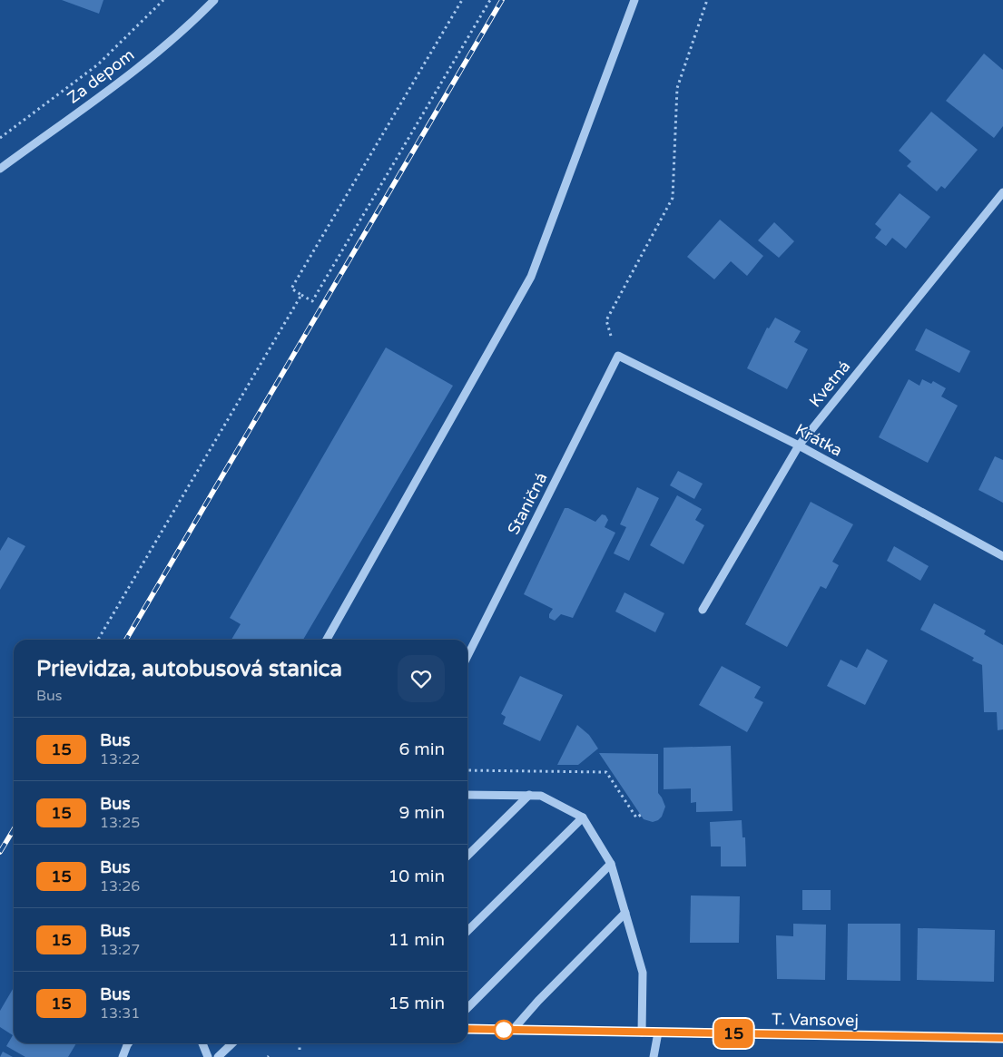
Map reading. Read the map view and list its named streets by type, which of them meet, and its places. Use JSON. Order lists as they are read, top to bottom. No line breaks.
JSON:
{"streets":{"street":["Za depom","Kvetná","Krátka","Staničná","T. Vansovej"]},"crossings":[["Kvetná","Krátka"],["Krátka","Staničná"]],"lines":["bus line 15"],"page":{"on_map":"15","heading":["Prievidza, autobusová stanica","Bus"],"list":[{"mark":"15","name":"Bus","note":"13:22","value":"6 min"},{"mark":"15","name":"Bus","note":"13:25","value":"9 min"},{"mark":"15","name":"Bus","note":"13:26","value":"10 min"},{"mark":"15","name":"Bus","note":"13:27","value":"11 min"},{"mark":"15","name":"Bus","note":"13:31","value":"15 min"}]}}
